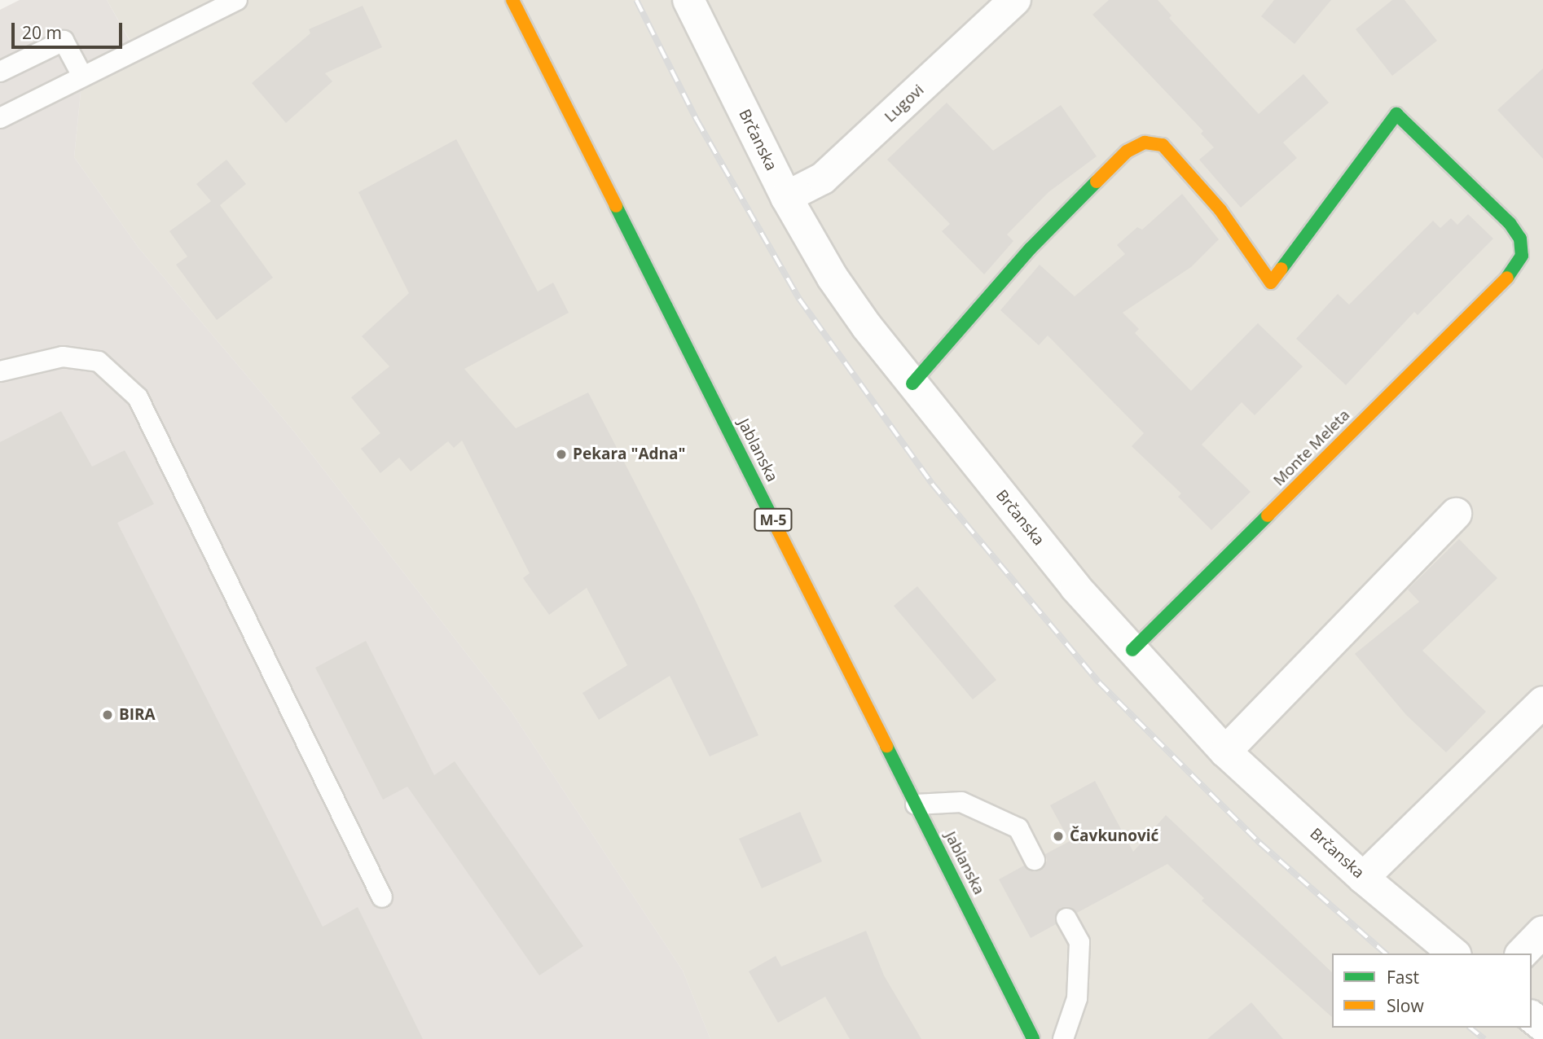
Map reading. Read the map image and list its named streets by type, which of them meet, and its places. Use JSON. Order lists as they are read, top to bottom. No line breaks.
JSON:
{"streets":{"street":["Lugovi","Brčanska","Monte Meleta","Jablanska","M-5"]},"crossings":[["Lugovi","Brčanska"],["Brčanska","Monte Meleta"]],"places":["Pekara \"Adna\"","BIRA","Čavkunović"],"legend":["Fast","Slow"],"scale_bar":"20 m"}
